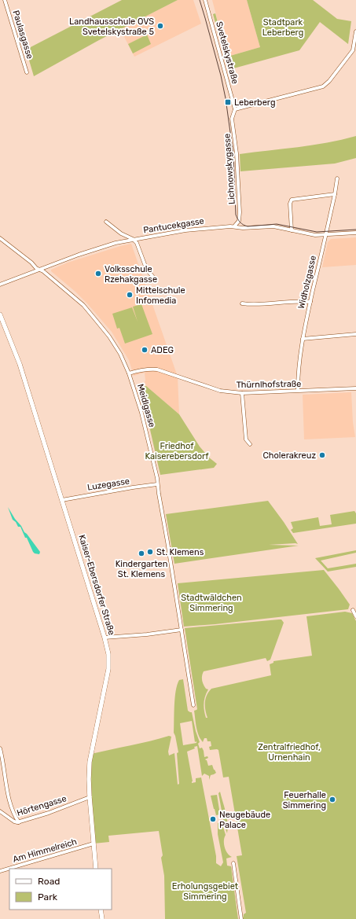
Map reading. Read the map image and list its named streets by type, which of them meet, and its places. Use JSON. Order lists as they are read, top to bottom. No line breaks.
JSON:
{"streets":{"main road":["Kaiser-Ebersdorfer Straße"],"street":["Paulasgasse","Svetelskystraße","Lichnowskygasse","Pantucekgasse","Widholzgasse","Thürnlhofstraße","Meidlgasse","Luzegasse","Hörtengasse","Am Himmelreich"]},"crossings":[["Svetelskystraße","Lichnowskygasse"],["Lichnowskygasse","Pantucekgasse"],["Pantucekgasse","Widholzgasse"],["Pantucekgasse","Meidlgasse"],["Widholzgasse","Thürnlhofstraße"],["Thürnlhofstraße","Meidlgasse"],["Meidlgasse","Luzegasse"],["Luzegasse","Kaiser-Ebersdorfer Straße"],["Kaiser-Ebersdorfer Straße","Hörtengasse"],["Kaiser-Ebersdorfer Straße","Am Himmelreich"]],"parks":["Stadtpark Leberberg","Friedhof Kaiserebersdorf","Stadtwäldchen Simmering","Zentralfriedhof, Urnenhain","Erholungsgebiet Simmering"],"places":{"other":["Landhausschule OVS Svetelskystraße 5","Volksschule Rzehakgasse","Mittelschule Infomedia","ADEG","Cholerakreuz","St. Klemens","Kindergarten St. Klemens","Feuerhalle Simmering","Neugebäude Palace"],"transit":["Leberberg"]},"legend":["Road","Park"]}
